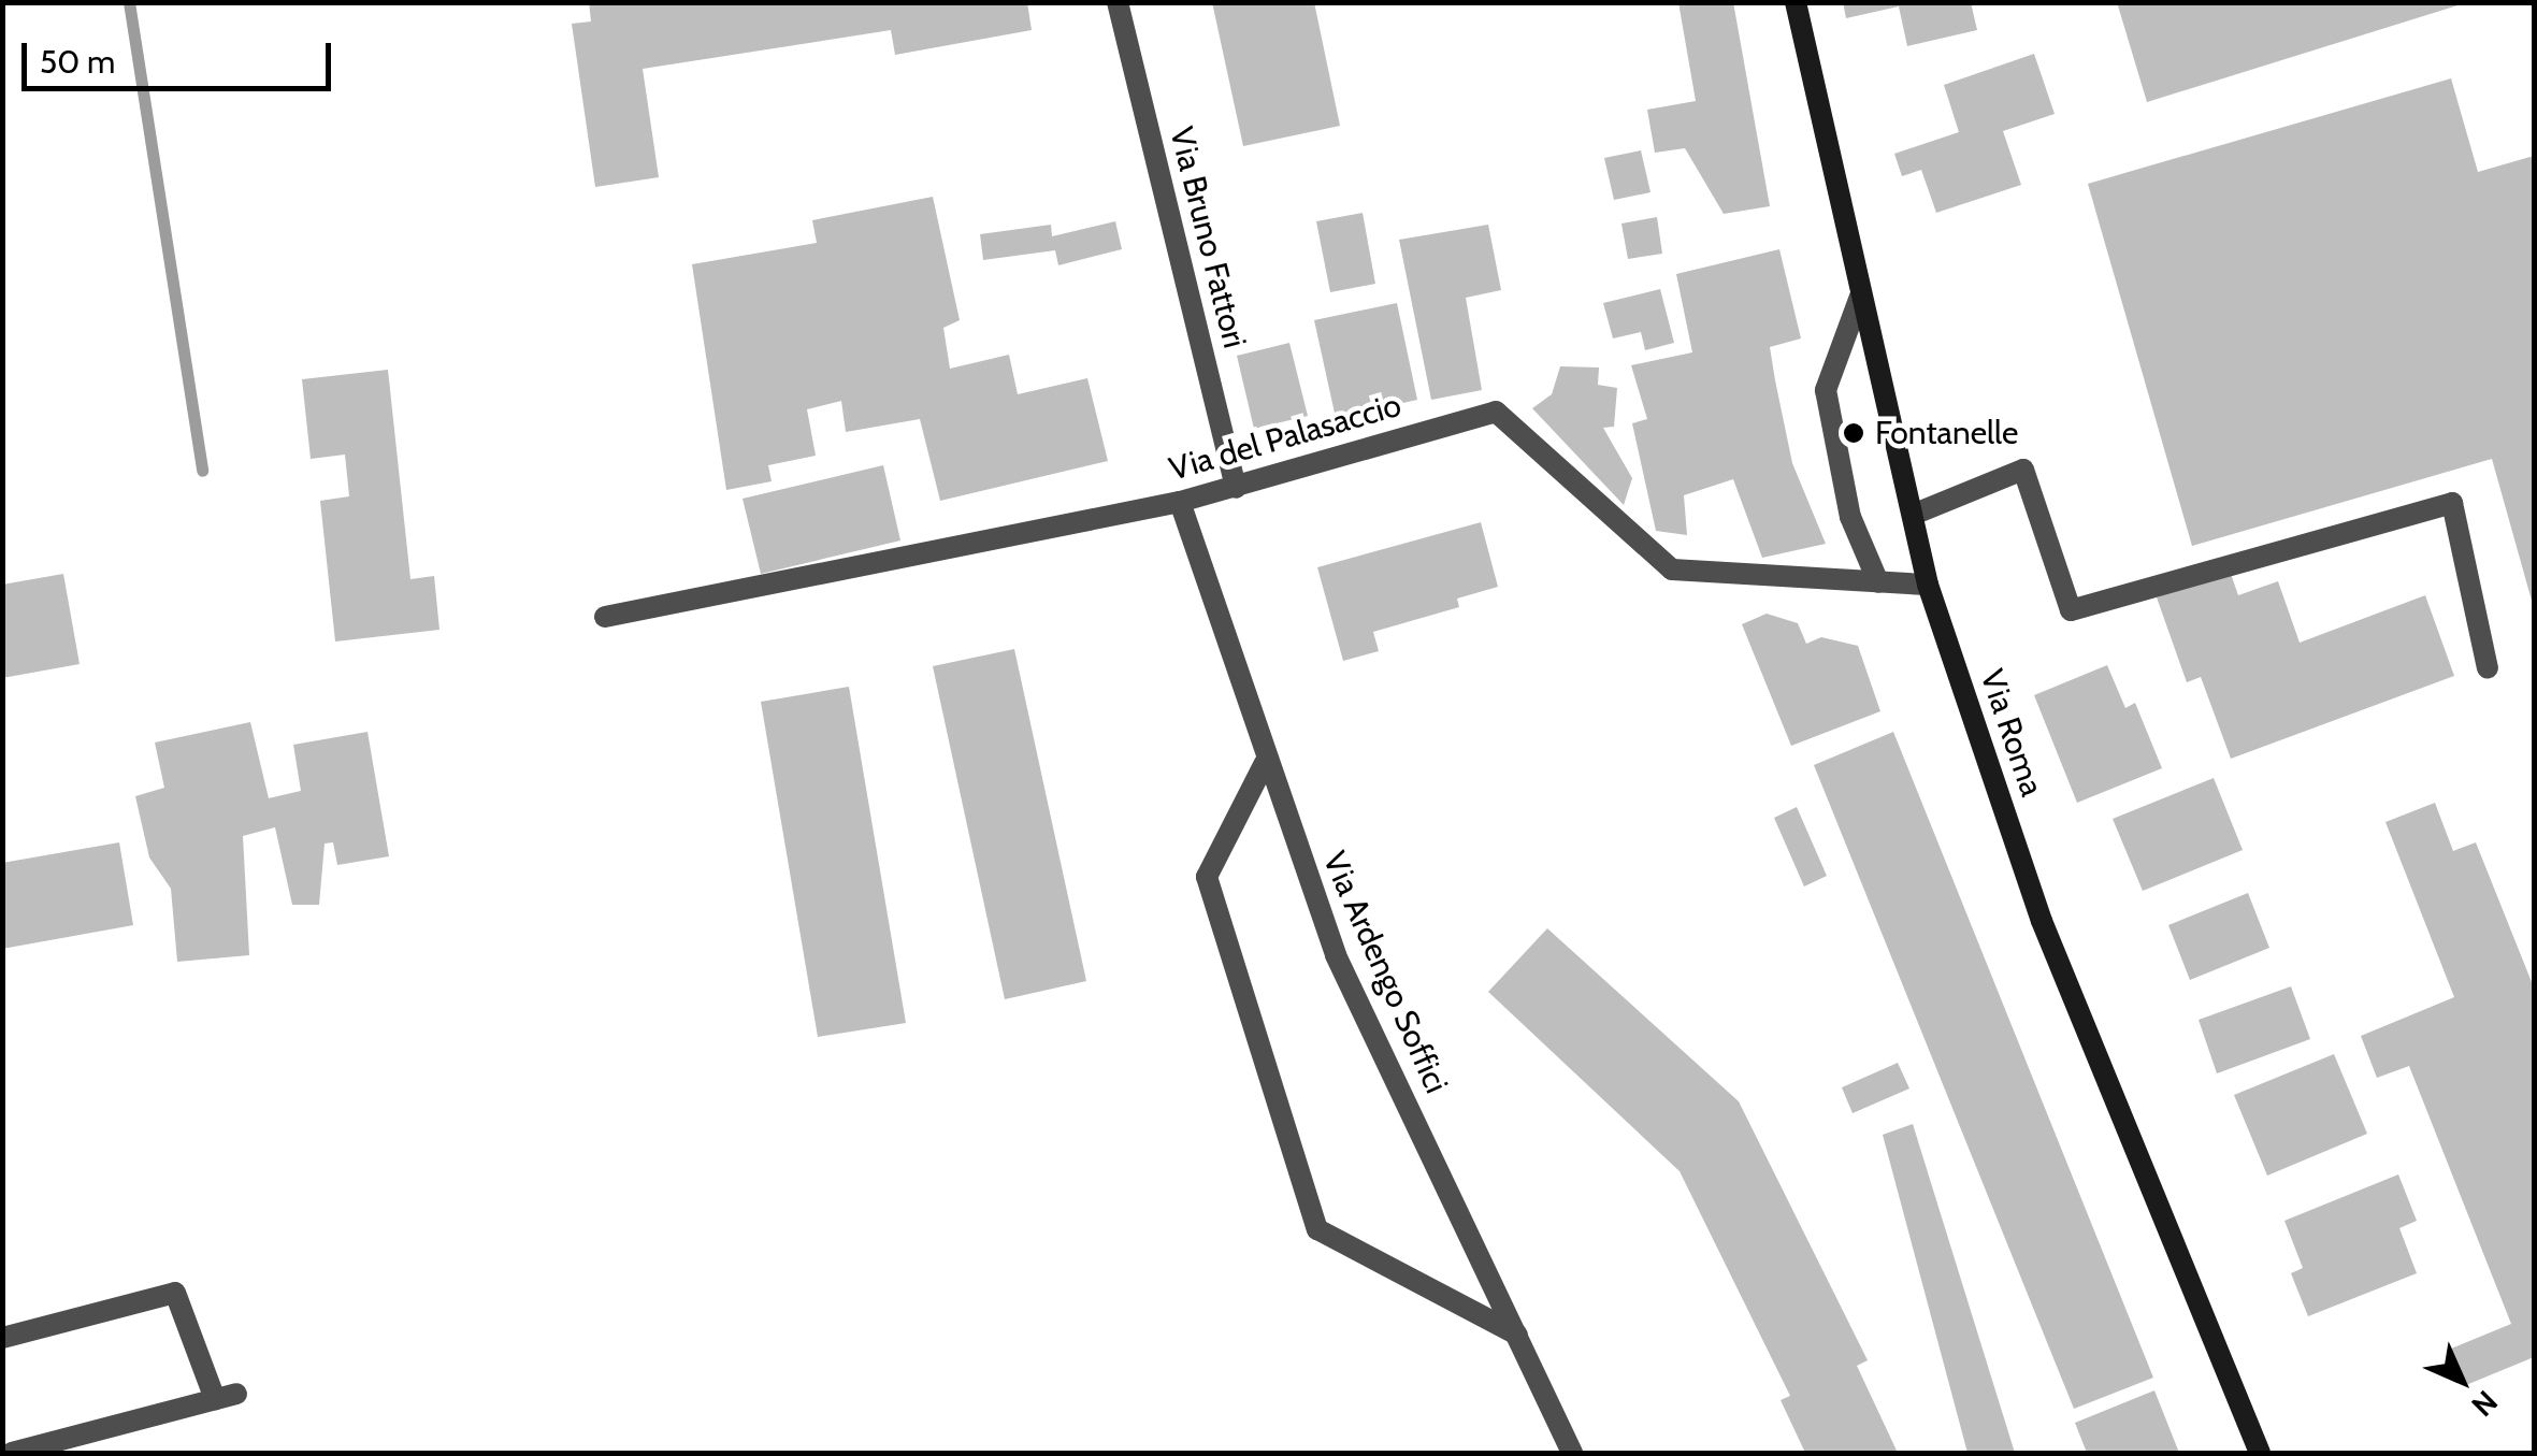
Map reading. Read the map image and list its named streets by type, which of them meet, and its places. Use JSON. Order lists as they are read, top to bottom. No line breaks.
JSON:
{"streets":{"main road":["Via Roma"],"street":["Via Bruno Fattori","Via del Palasaccio","Via Ardengo Soffici"]},"crossings":[["Via Bruno Fattori","Via del Palasaccio"],["Via del Palasaccio","Via Roma"],["Via del Palasaccio","Via Ardengo Soffici"]],"places":["Fontanelle"],"scale_bar":"50 m","north":"bottom right"}
